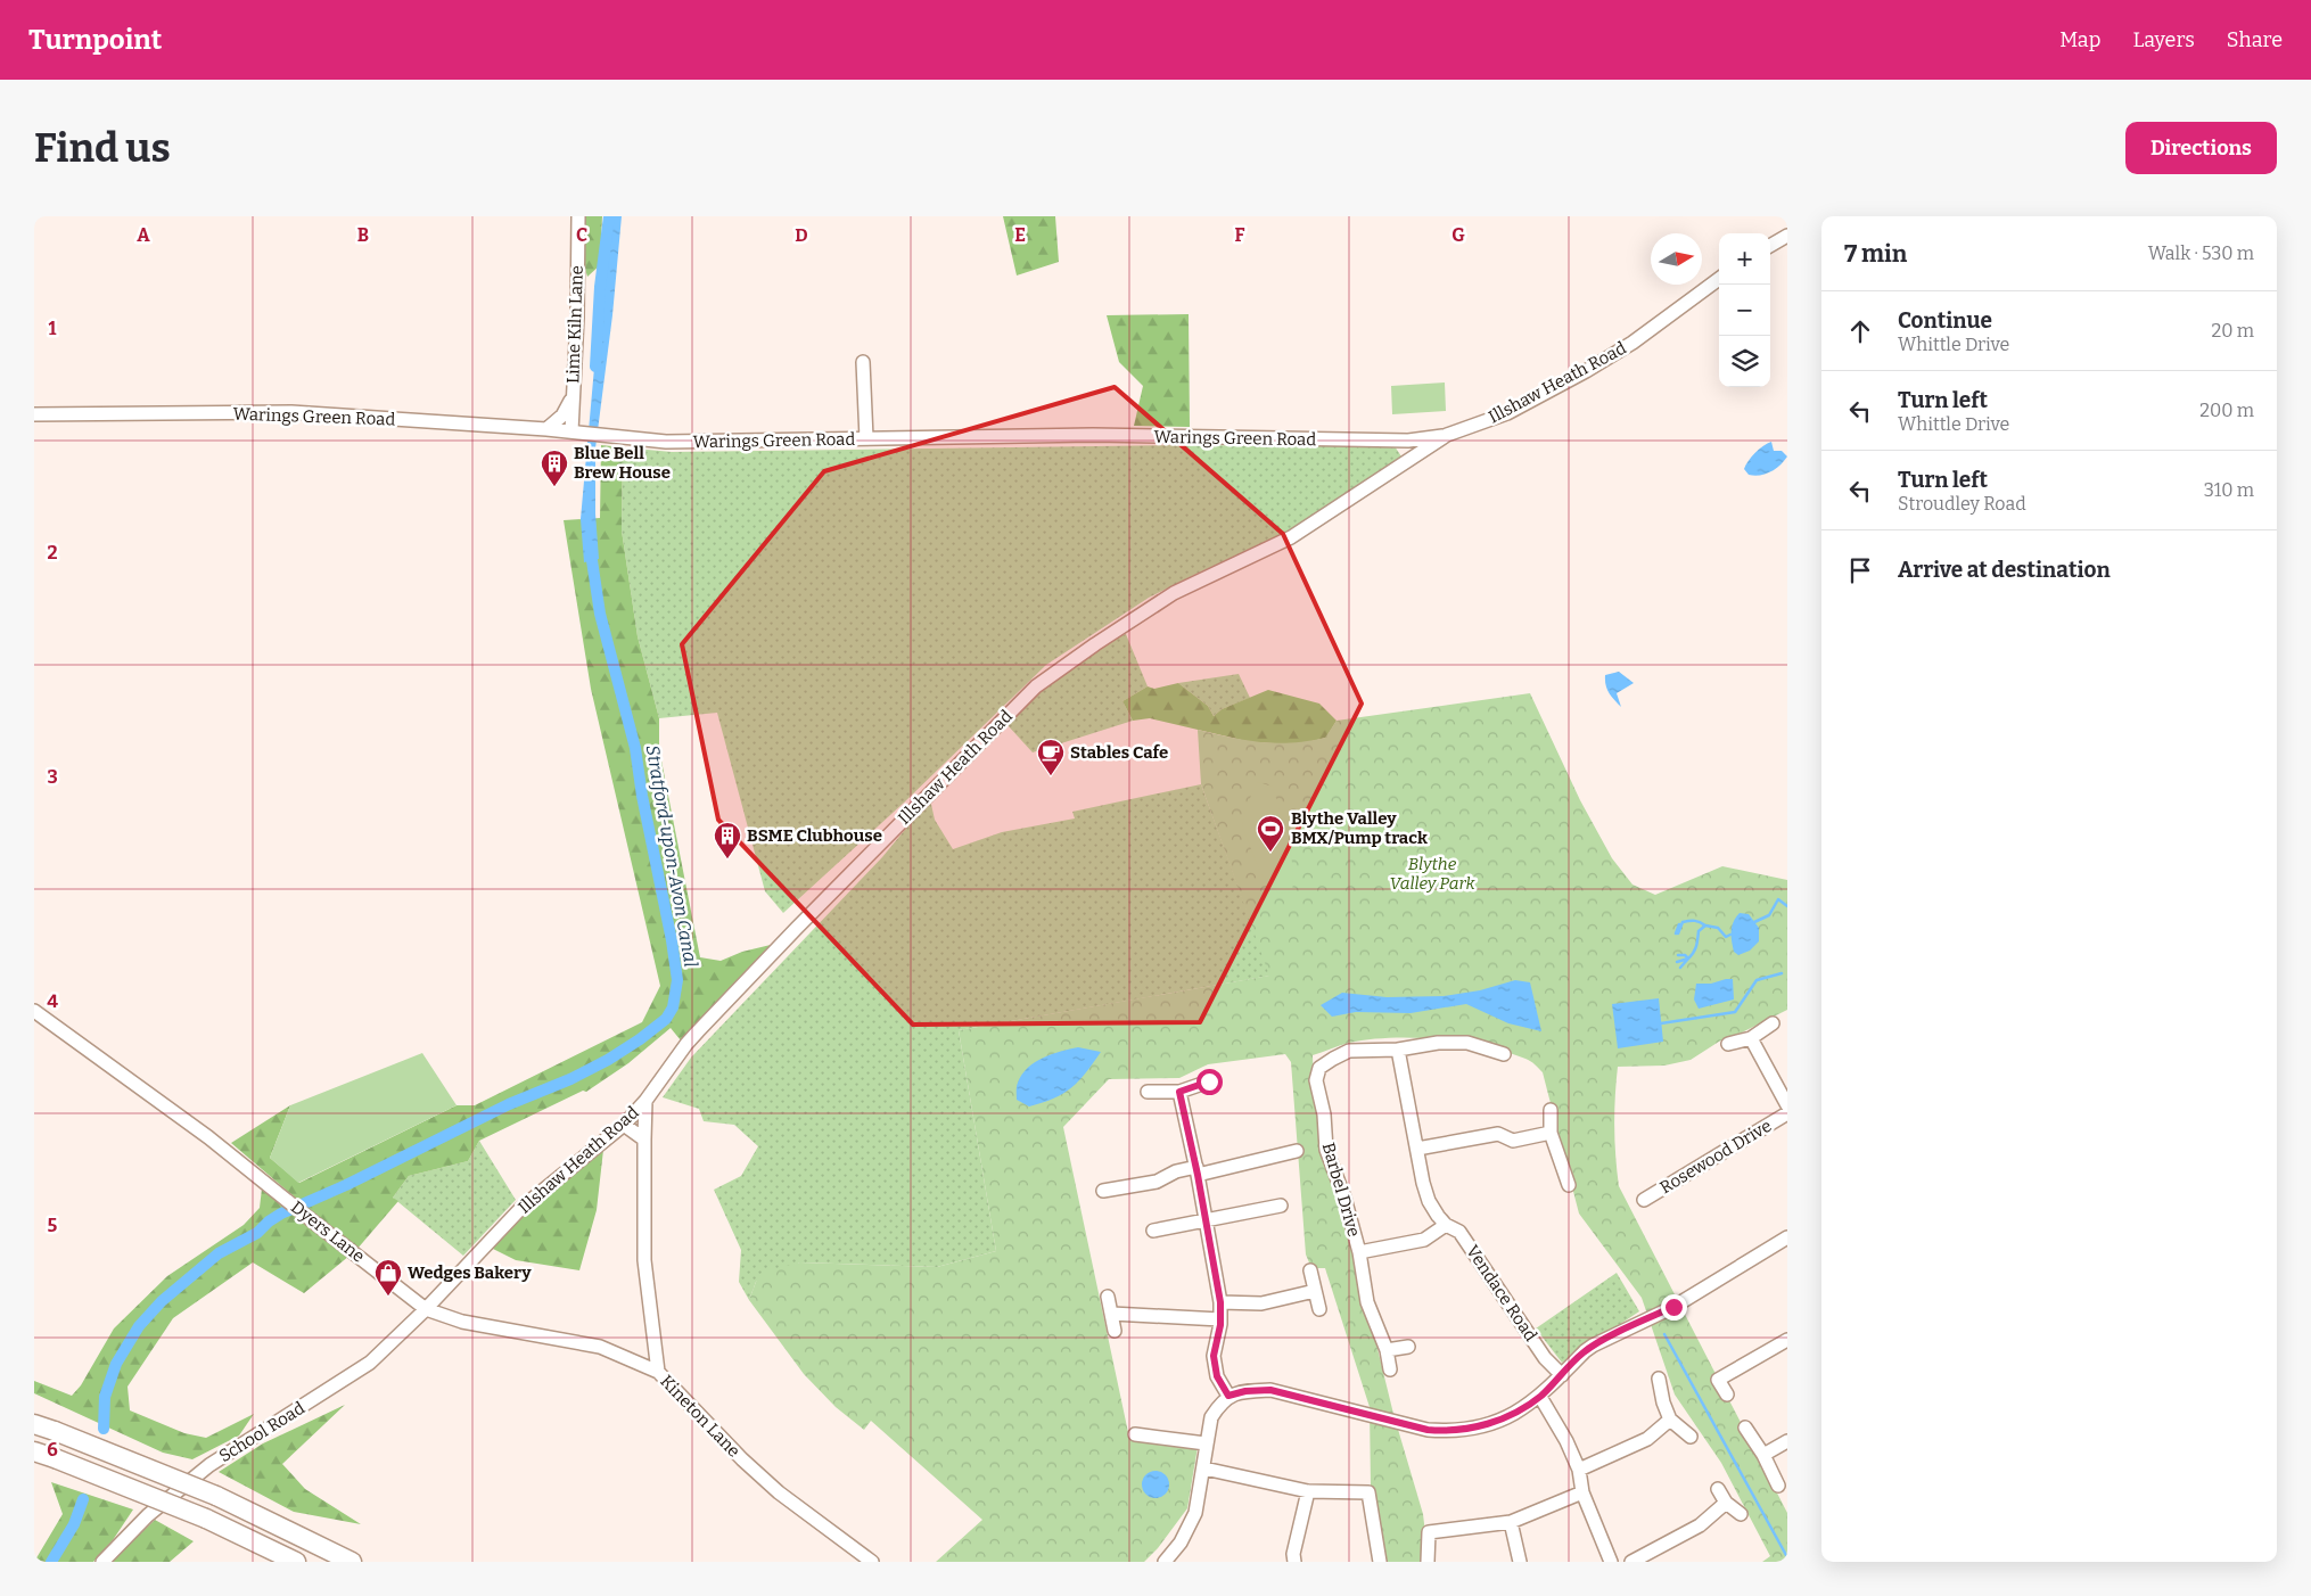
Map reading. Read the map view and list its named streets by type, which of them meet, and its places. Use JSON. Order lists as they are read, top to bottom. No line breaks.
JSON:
{"streets":{"street":["Lime Kiln Lane","Illshaw Heath Road","Warings Green Road","Rosewood Drive","Barbel Drive","Dyers Lane","Vendace Road","Kineton Lane","School Road"]},"crossings":[["Lime Kiln Lane","Warings Green Road"],["Illshaw Heath Road","Warings Green Road"],["Illshaw Heath Road","Dyers Lane"],["Illshaw Heath Road","Kineton Lane"],["Illshaw Heath Road","School Road"],["Barbel Drive","Vendace Road"],["Dyers Lane","Kineton Lane"],["Dyers Lane","School Road"]],"water":["Stratford-upon-Avon Canal"],"parks":["Blythe Valley Park"],"places":{"building":["Blue Bell Brew House","BSME Clubhouse"],"cafe":["Stables Cafe"],"sports":["Blythe Valley BMX/Pump track"],"shop":["Wedges Bakery"]},"north":"right","page":{"header":"Turnpoint","nav":["Map","Layers","Share"],"buttons":"Directions","title":"Find us","heading":["7 min","Walk · 530 m"],"map_buttons":["+","−"],"list":[["Continue","Whittle Drive","20 m"],["Turn left","Whittle Drive","200 m"],["Turn left","Stroudley Road","310 m"],"Arrive at destination"]},"grid":{"columns":["A","B","C","D","E","F","G"],"rows":["1","2","3","4","5","6"]}}
